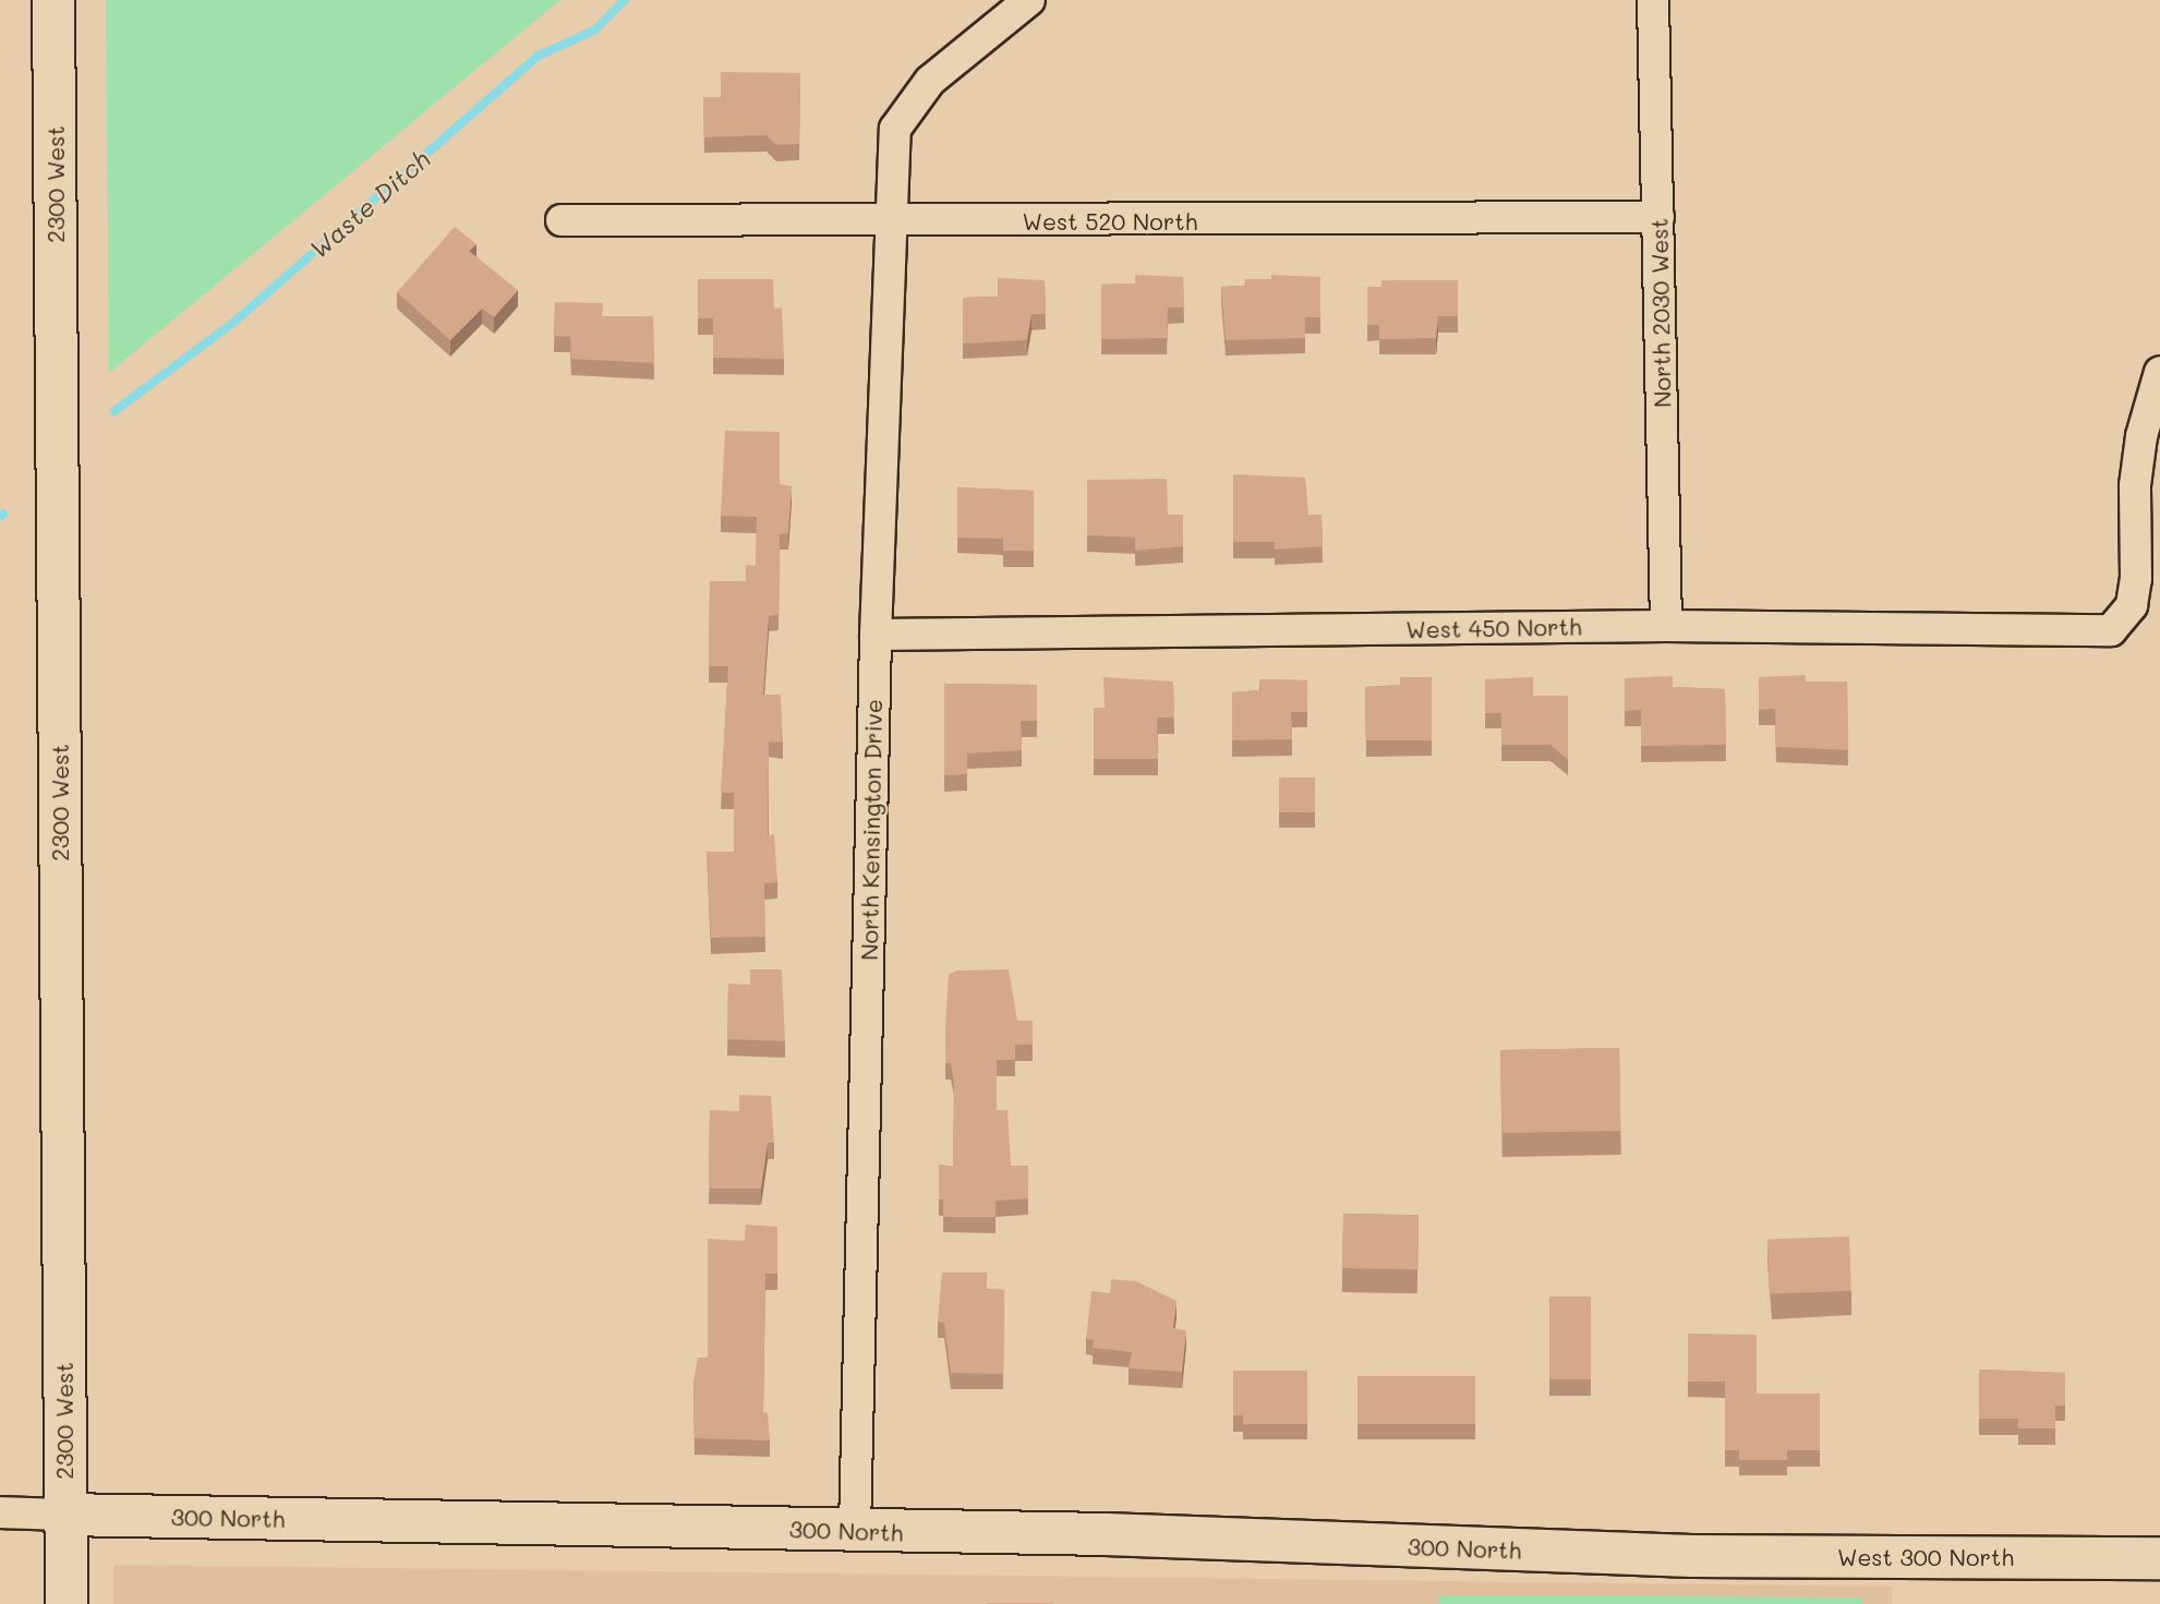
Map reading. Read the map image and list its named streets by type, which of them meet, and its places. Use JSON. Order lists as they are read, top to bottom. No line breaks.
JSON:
{"streets":{"street":["2300 West","West 520 North","North 2030 West","West 450 North","North Kensington Drive","300 North","West 300 North"]},"crossings":[["2300 West","300 North"],["West 520 North","North 2030 West"],["West 520 North","North Kensington Drive"],["North 2030 West","West 450 North"],["West 450 North","North Kensington Drive"],["North Kensington Drive","300 North"],["300 North","West 300 North"]],"water":["Waste Ditch"]}
